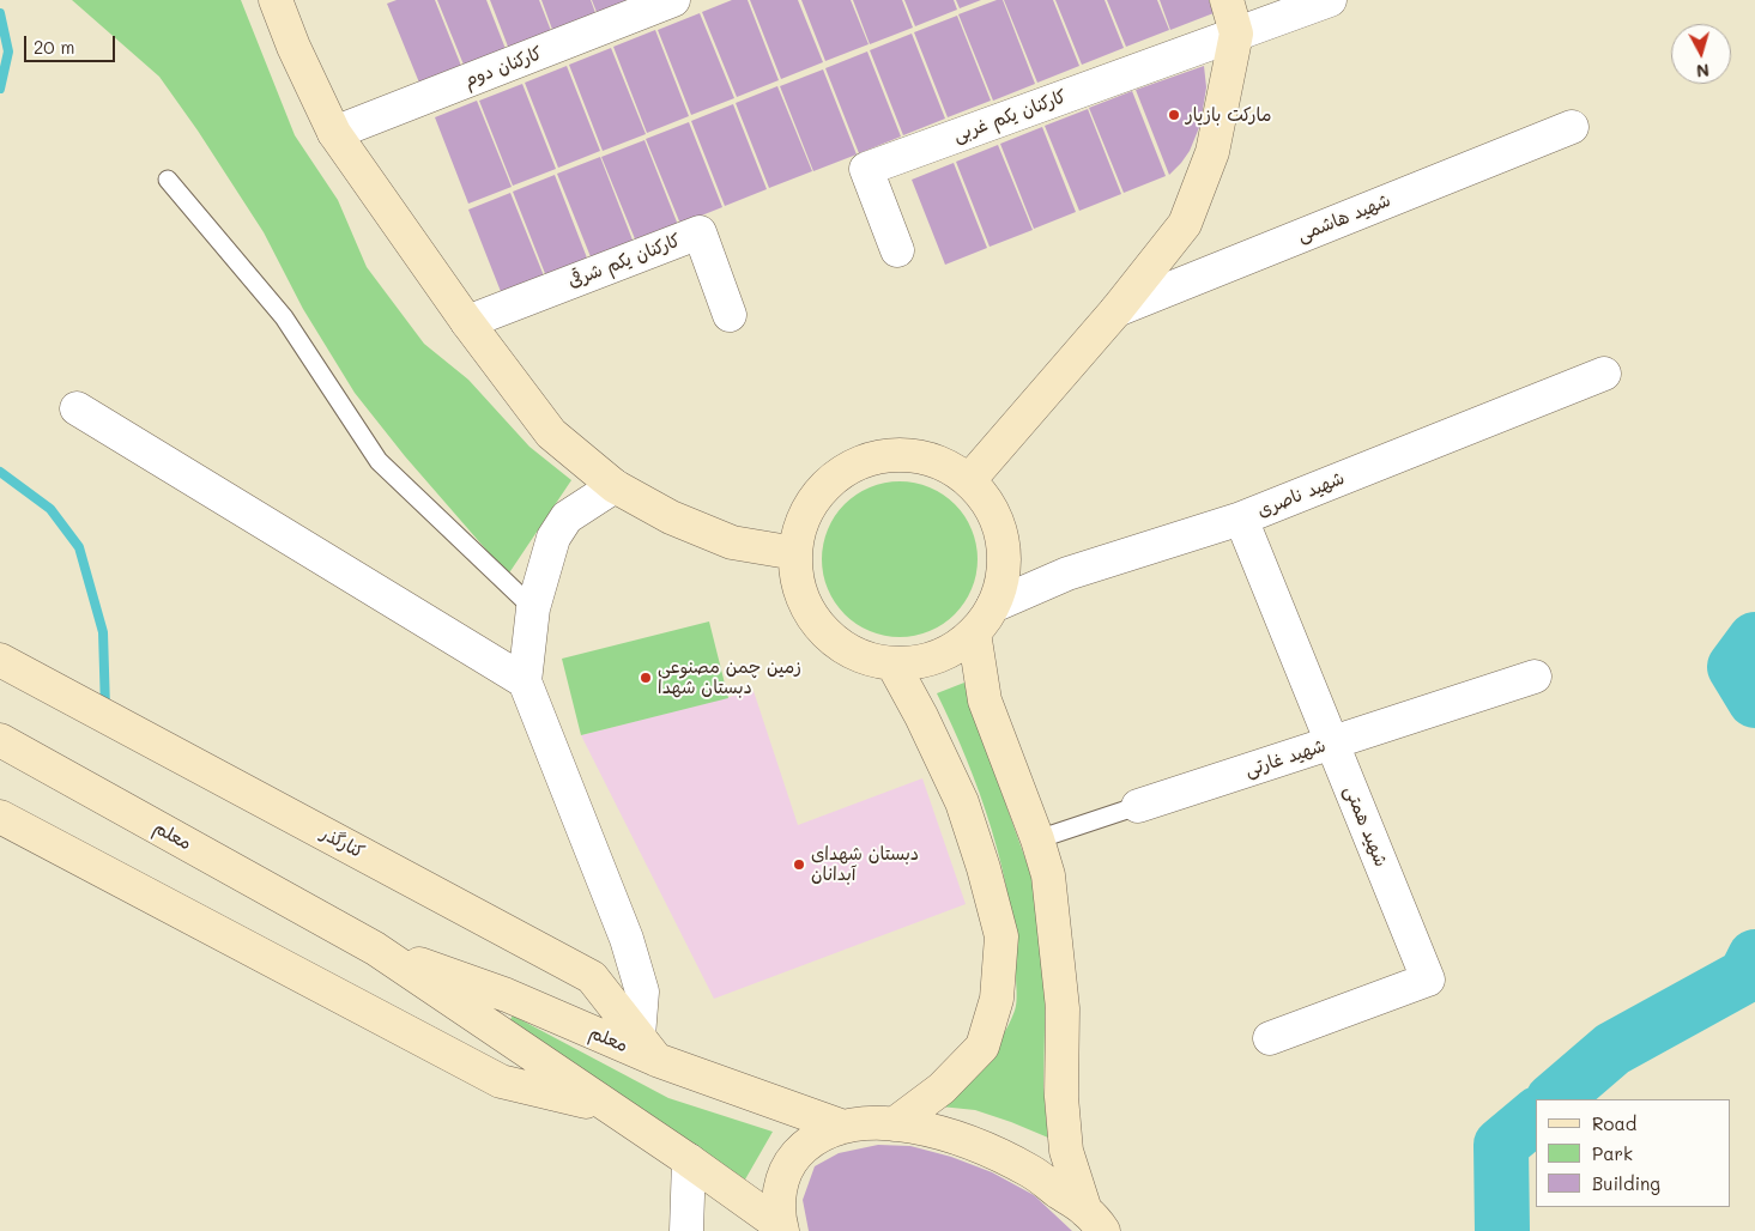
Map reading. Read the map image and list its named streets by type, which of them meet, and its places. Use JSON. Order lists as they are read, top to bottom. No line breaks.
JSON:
{"streets":{"street":["کارکنان دوم","کارکنان یکم غربی","شهید هاشمی","کارکنان یکم شرقی","شهید ناصری","شهید غارتی","شهید همتی","معلم","کنارگذر"]},"crossings":[["شهید ناصری","شهید همتی"],["شهید غارتی","شهید همتی"],["معلم","کنارگذر"]],"places":["مارکت بازیار","زمین چمن مصنوعی دبستان شهدا","دبستان شهدای آبدانان"],"legend":["Road","Park","Building"],"scale_bar":"20 m","north":"bottom"}
